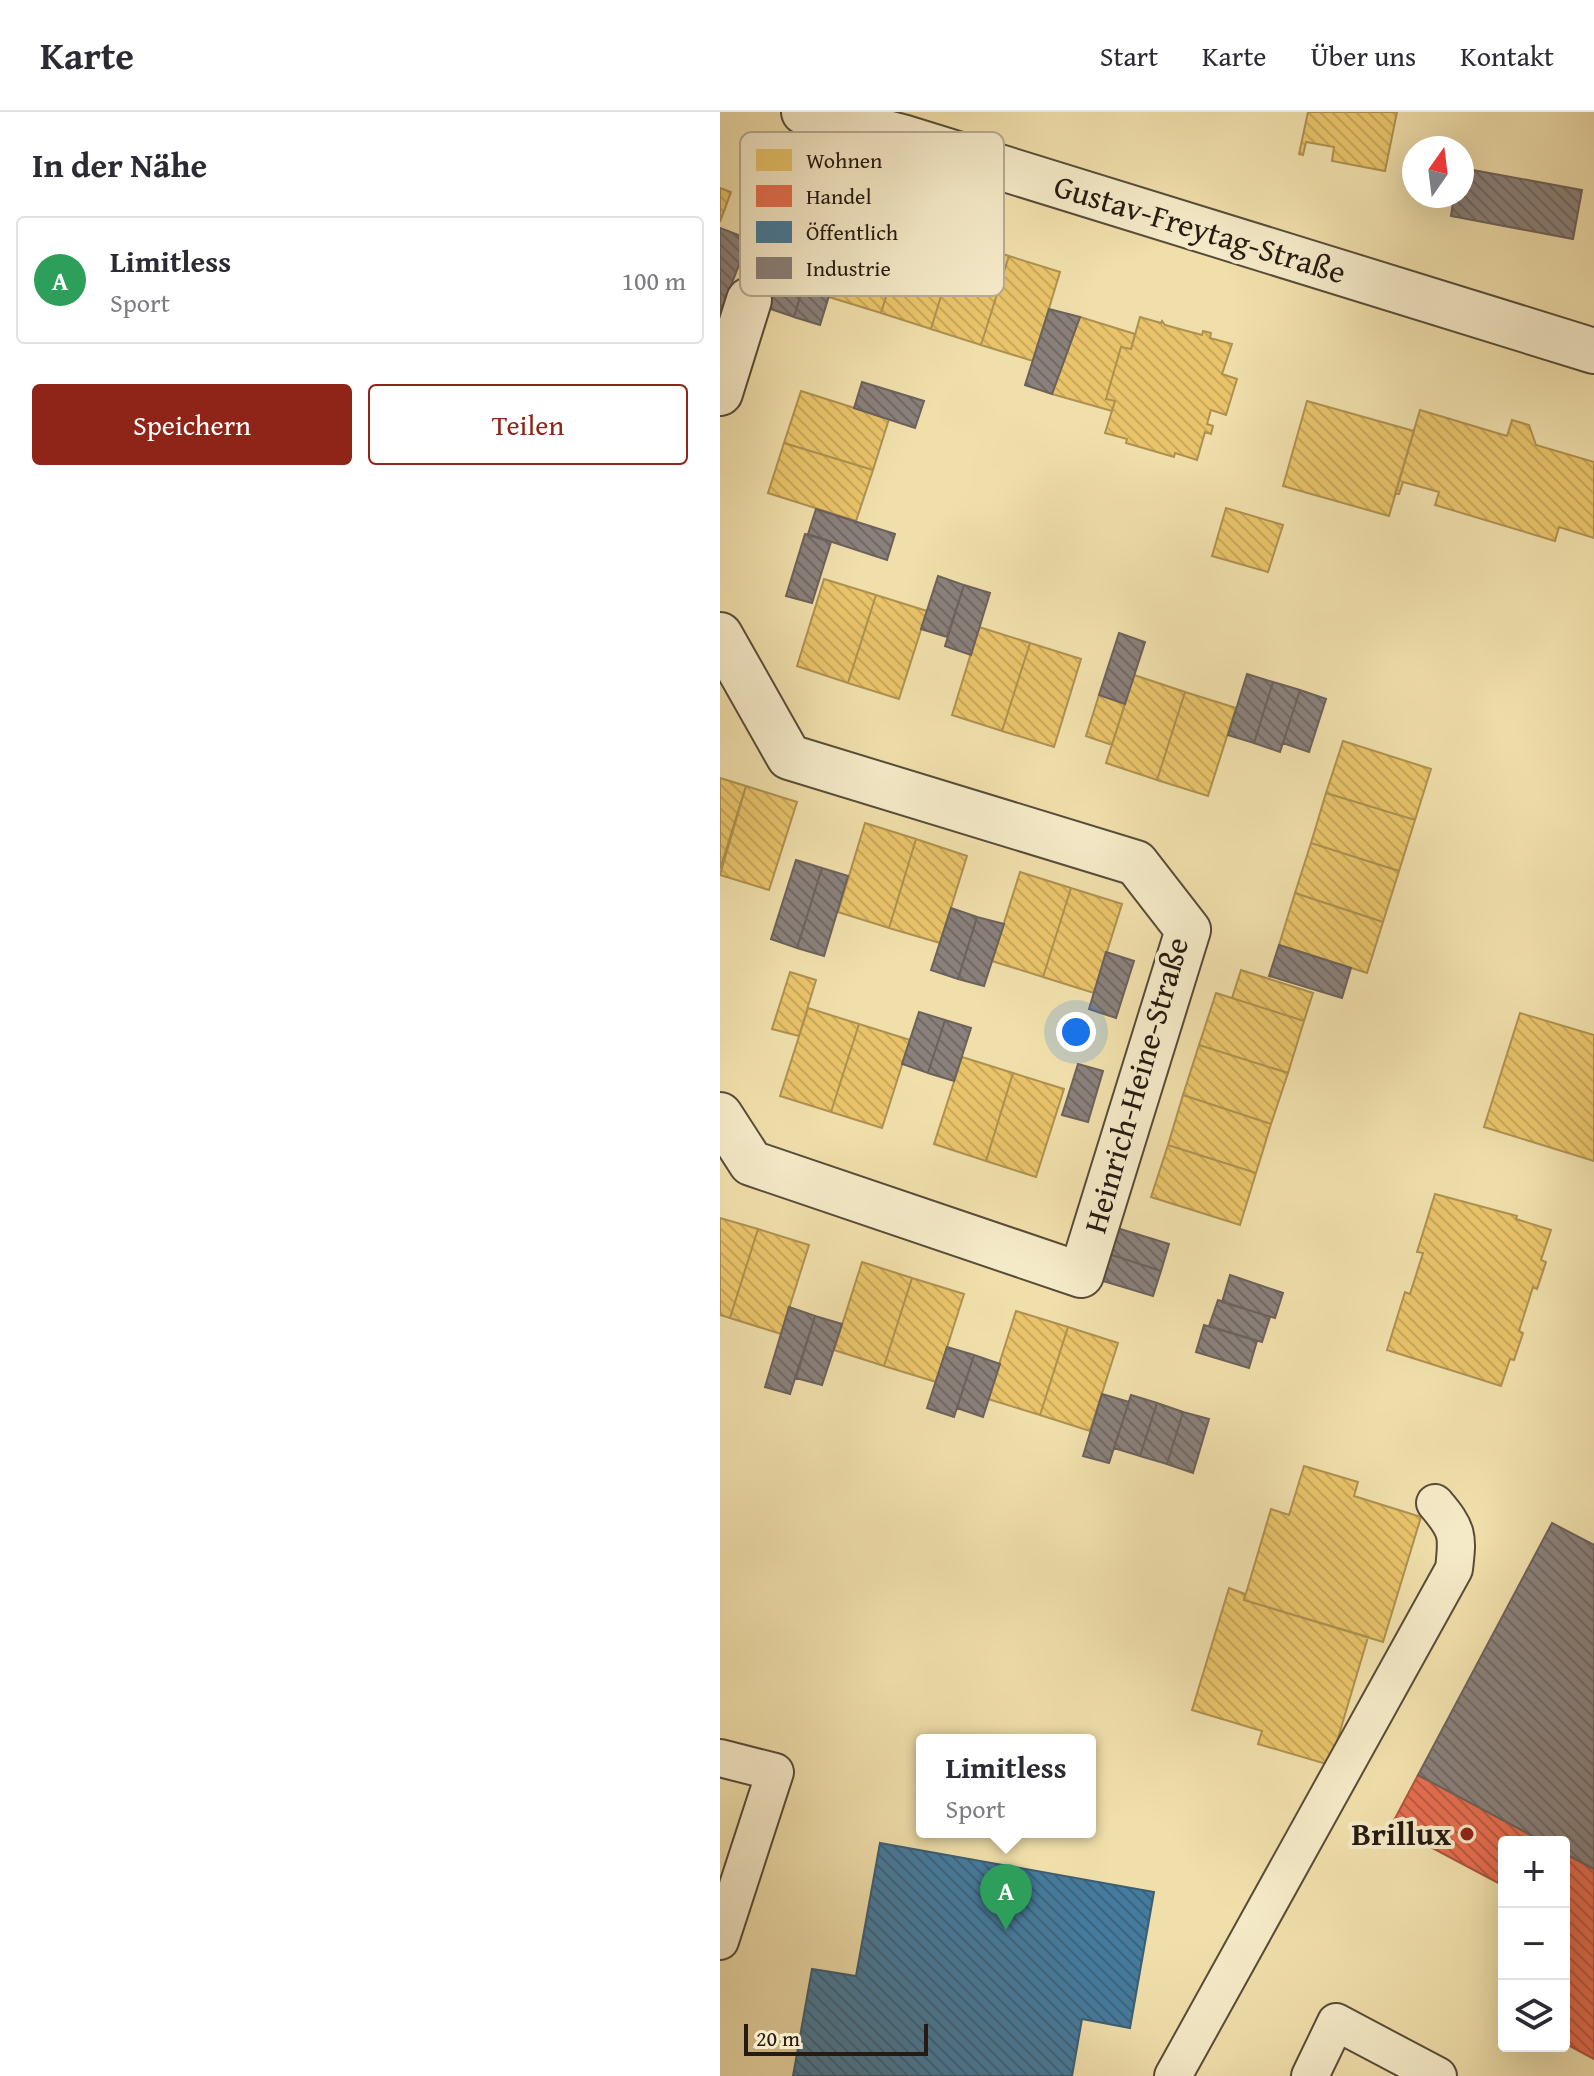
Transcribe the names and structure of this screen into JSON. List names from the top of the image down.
{
  "streets": {
    "street": ["Gustav-Freytag-Straße", "Heinrich-Heine-Straße"]
  },
  "places": ["Brillux"],
  "legend": [
    "Wohnen",
    "Handel",
    "Öffentlich",
    "Industrie"
  ],
  "scale_bar": "20 m",
  "north": "top",
  "page": {
    "header": "Karte",
    "nav": [
      "Start",
      "Karte",
      "Über uns",
      "Kontakt"
    ],
    "heading": "In der Nähe",
    "list": [
      {
        "mark": "A",
        "name": "Limitless",
        "note": "Sport",
        "value": "100 m"
      }
    ],
    "buttons": ["Speichern", "Teilen"],
    "popup": ["Limitless", "Sport"],
    "map_buttons": ["+", "−"],
    "pins": "A",
    "scale": "20 m"
  }
}
